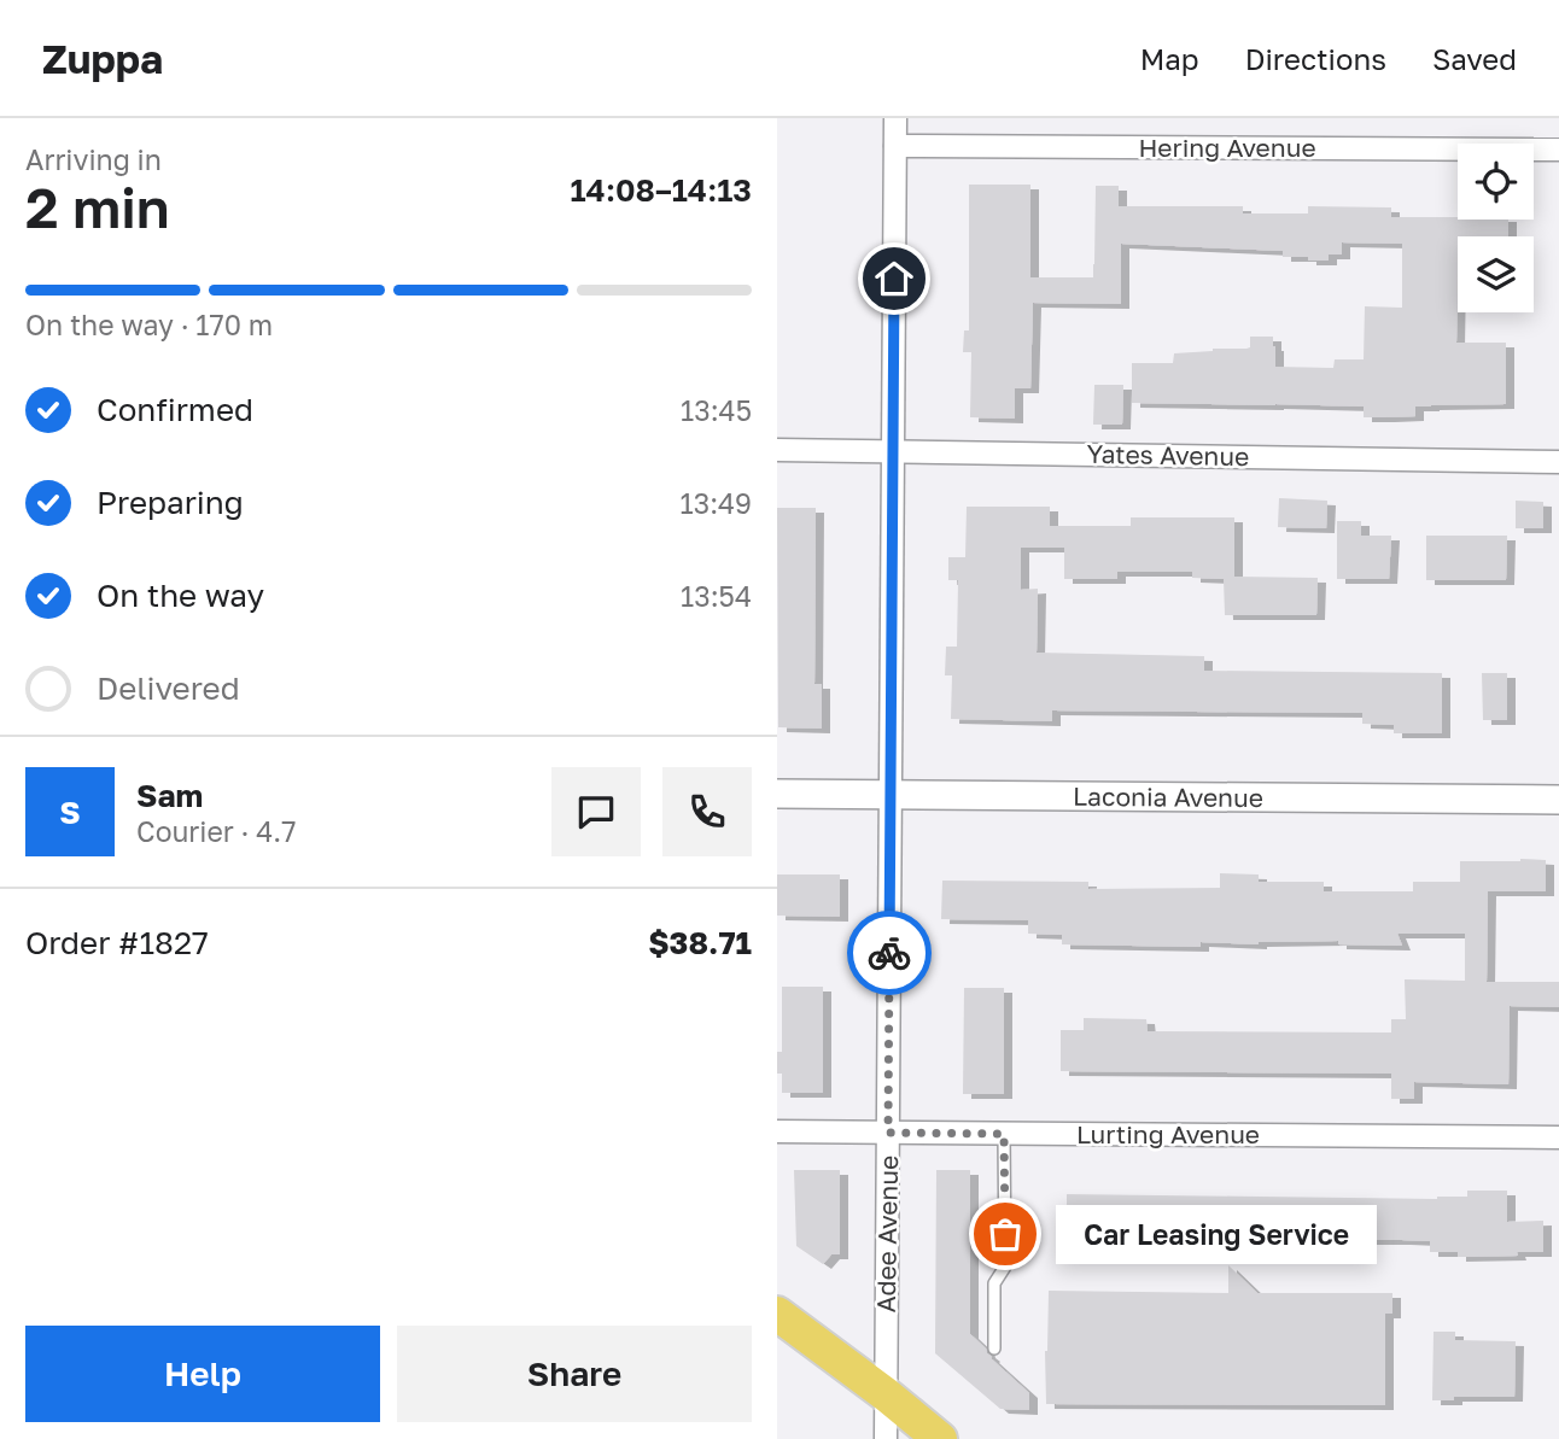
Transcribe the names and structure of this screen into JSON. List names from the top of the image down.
{
  "streets": {
    "street": [
      "Hering Avenue",
      "Yates Avenue",
      "Laconia Avenue",
      "Lurting Avenue",
      "Adee Avenue"
    ]
  },
  "crossings": [
    ["Hering Avenue", "Adee Avenue"],
    ["Yates Avenue", "Adee Avenue"],
    ["Laconia Avenue", "Adee Avenue"],
    ["Lurting Avenue", "Adee Avenue"]
  ],
  "places": ["Car Leasing Service"],
  "page": {
    "header": "Zuppa",
    "nav": ["Map", "Directions", "Saved"],
    "heading": ["2 min", "Arriving in", "14:08–14:13"],
    "panel": [
      "Sam",
      "Courier · 4.7",
      "Order #1827",
      "$38.71"
    ],
    "bar": "On the way · 170 m",
    "list": [
      ["Confirmed", "13:45"],
      ["Preparing", "13:49"],
      ["On the way", "13:54"],
      "Delivered"
    ],
    "round": "S",
    "bubble": "Car Leasing Service",
    "buttons": ["Help", "Share"]
  }
}
